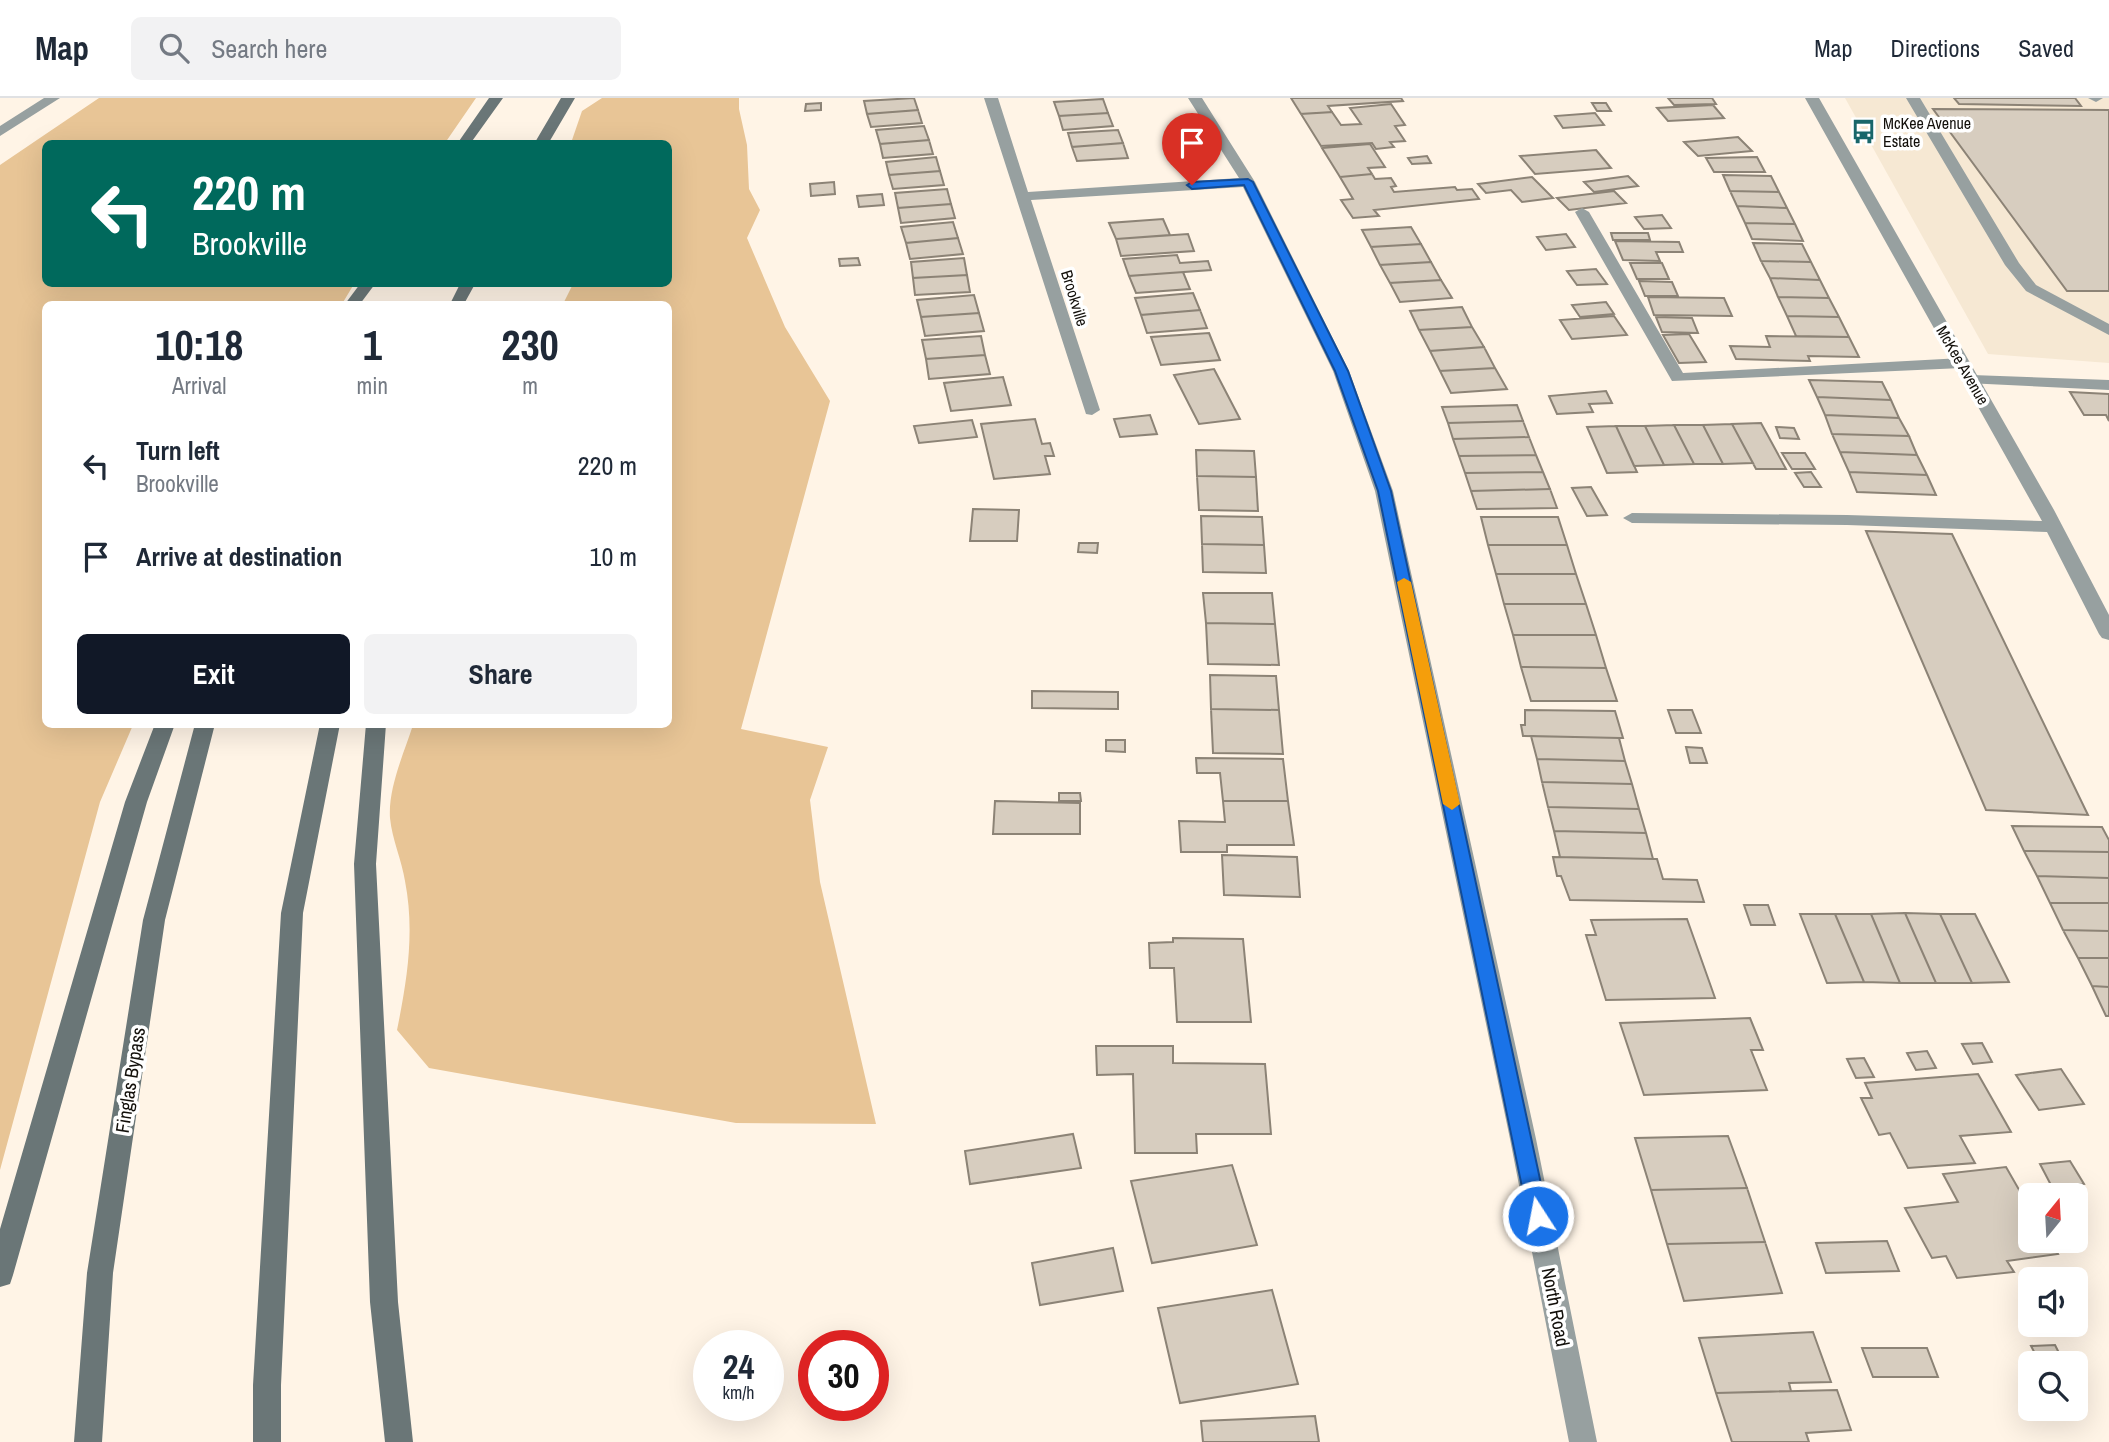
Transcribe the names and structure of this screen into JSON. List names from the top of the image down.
{
  "streets": {
    "main road": ["Finglas Bypass"],
    "street": ["Brookville", "McKee Avenue", "North Road"]
  },
  "places": {
    "bus stop": ["McKee Avenue Estate"]
  },
  "north": "top",
  "page": {
    "header": "Map",
    "search": "Search here",
    "nav": ["Map", "Directions", "Saved"],
    "turn": ["220 m", "Brookville"],
    "eta": [
      "10:18",
      "Arrival",
      "1",
      "min",
      "230",
      "m"
    ],
    "list": [
      {
        "name": "Turn left",
        "note": "Brookville",
        "value": "220 m"
      },
      {
        "name": "Arrive at destination",
        "value": "10 m"
      }
    ],
    "buttons": ["Exit", "Share"],
    "speed": "24 km/h",
    "limit": "30"
  }
}
